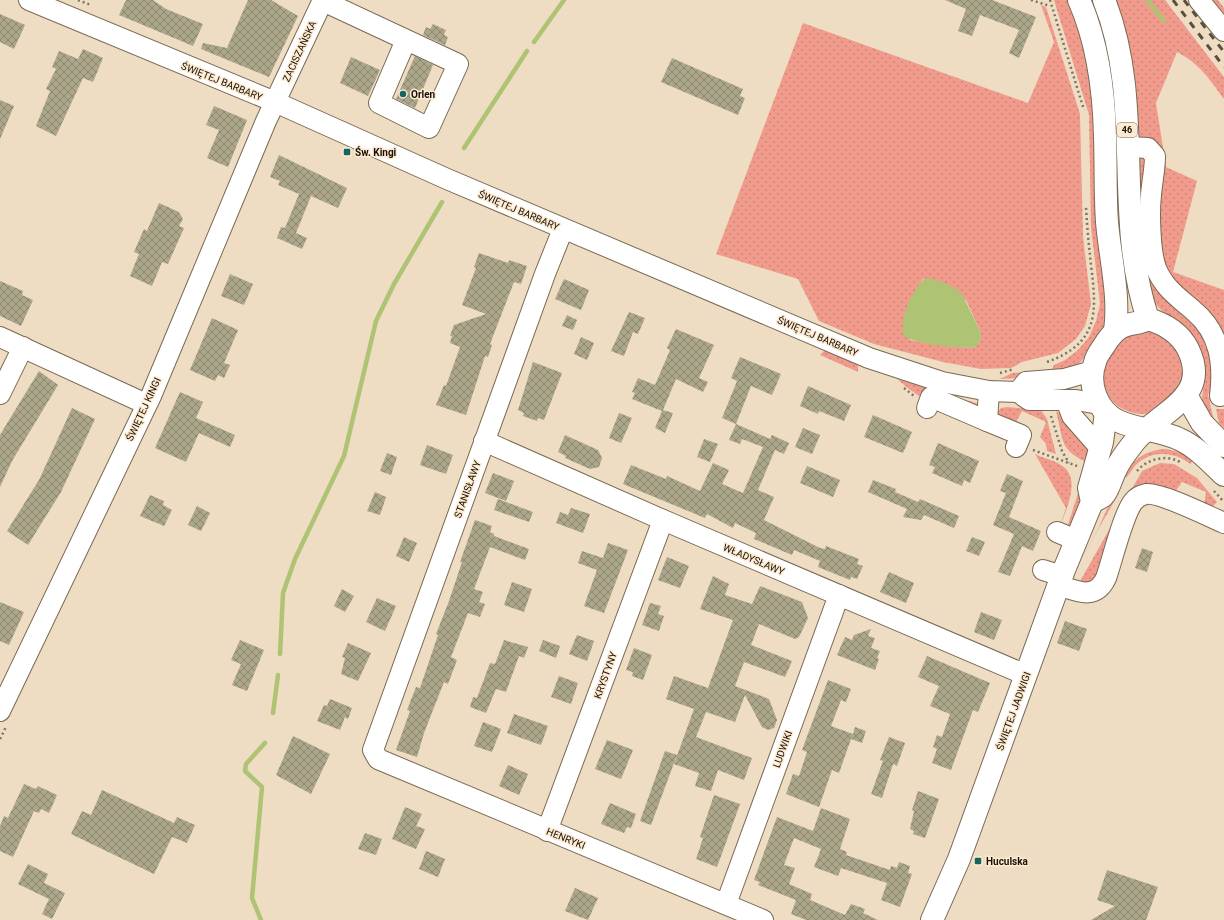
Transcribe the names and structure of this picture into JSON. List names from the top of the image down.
{
  "streets": {
    "main road": ["46", "ŚWIĘTEJ JADWIGI"],
    "street": [
      "ZACISZAŃSKA",
      "ŚWIĘTEJ BARBARY",
      "ŚWIĘTEJ KINGI",
      "STANISŁAWY",
      "WŁADYSŁAWY",
      "KRYSTYNY",
      "LUDWIKI",
      "HENRYKI"
    ]
  },
  "crossings": [
    ["ZACISZAŃSKA", "ŚWIĘTEJ BARBARY"],
    ["ZACISZAŃSKA", "ŚWIĘTEJ KINGI"],
    ["ŚWIĘTEJ BARBARY", "46"],
    ["ŚWIĘTEJ BARBARY", "ŚWIĘTEJ KINGI"],
    ["ŚWIĘTEJ BARBARY", "STANISŁAWY"],
    ["ŚWIĘTEJ BARBARY", "ŚWIĘTEJ JADWIGI"],
    ["46", "ŚWIĘTEJ JADWIGI"],
    ["STANISŁAWY", "WŁADYSŁAWY"],
    ["STANISŁAWY", "HENRYKI"],
    ["WŁADYSŁAWY", "KRYSTYNY"],
    ["WŁADYSŁAWY", "ŚWIĘTEJ JADWIGI"],
    ["WŁADYSŁAWY", "LUDWIKI"],
    ["KRYSTYNY", "HENRYKI"],
    ["LUDWIKI", "HENRYKI"]
  ],
  "places": {
    "other": ["Orlen"],
    "transit": ["Św. Kingi", "Huculska"]
  }
}
